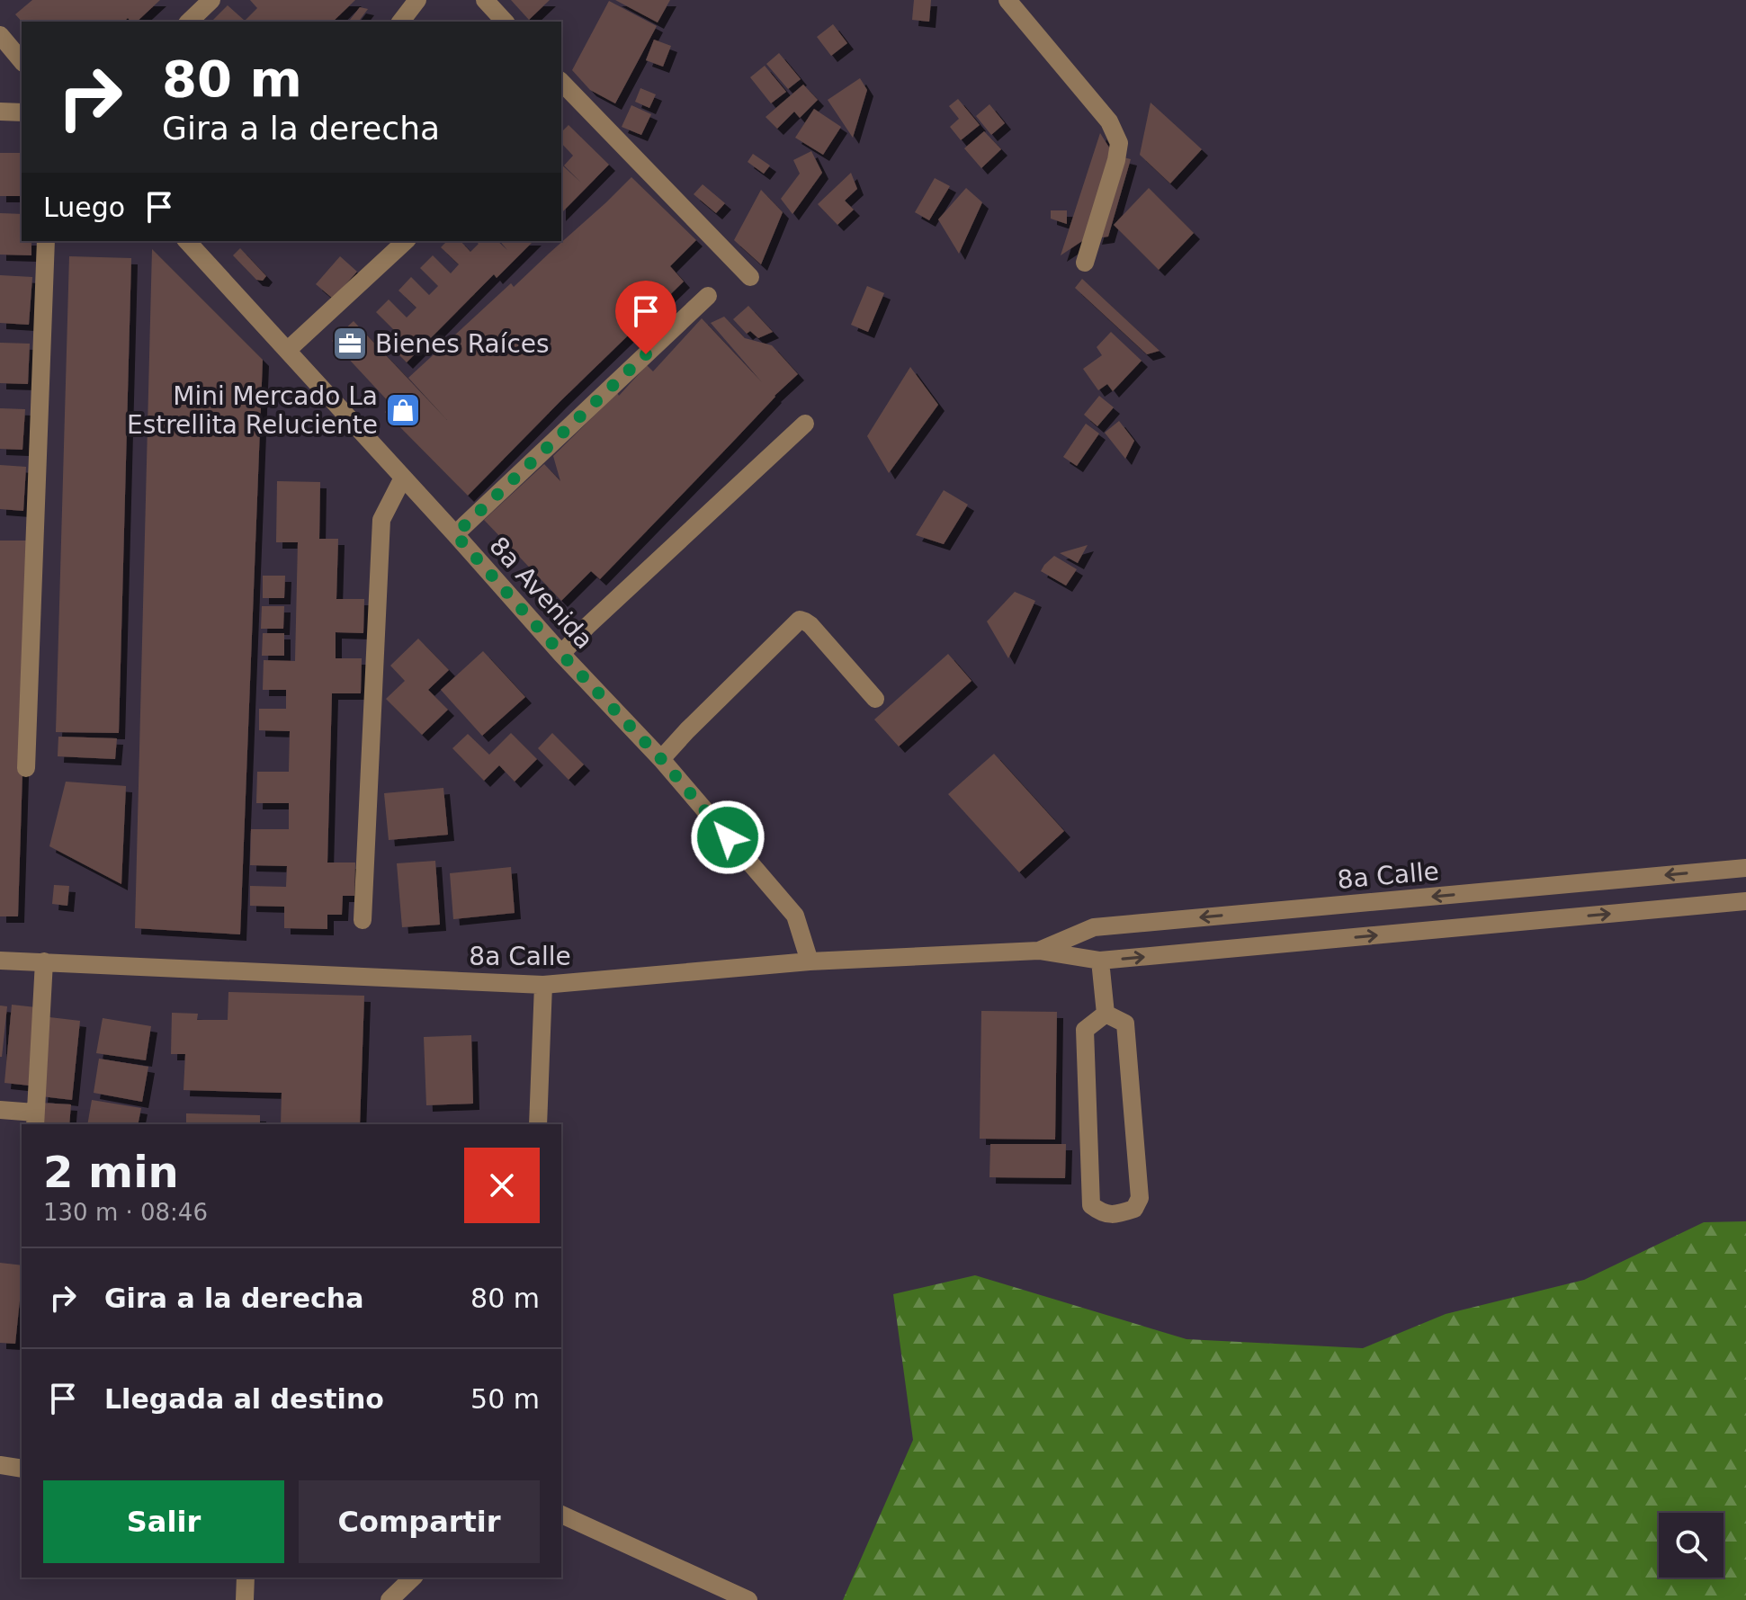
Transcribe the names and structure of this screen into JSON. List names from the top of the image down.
{
  "streets": {
    "street": ["8a Avenida", "8a Calle"]
  },
  "crossings": [
    ["8a Avenida", "8a Calle"]
  ],
  "places": {
    "office": ["Bienes Raíces"],
    "shop": ["Mini Mercado La Estrellita Reluciente"]
  },
  "page": {
    "turn": ["80 m", "Gira a la derecha"],
    "then": "Luego",
    "heading": ["2 min", "130 m · 08:46"],
    "list": [
      {
        "name": "Gira a la derecha",
        "value": "80 m"
      },
      {
        "name": "Llegada al destino",
        "value": "50 m"
      }
    ],
    "buttons": ["Salir", "Compartir"]
  }
}
